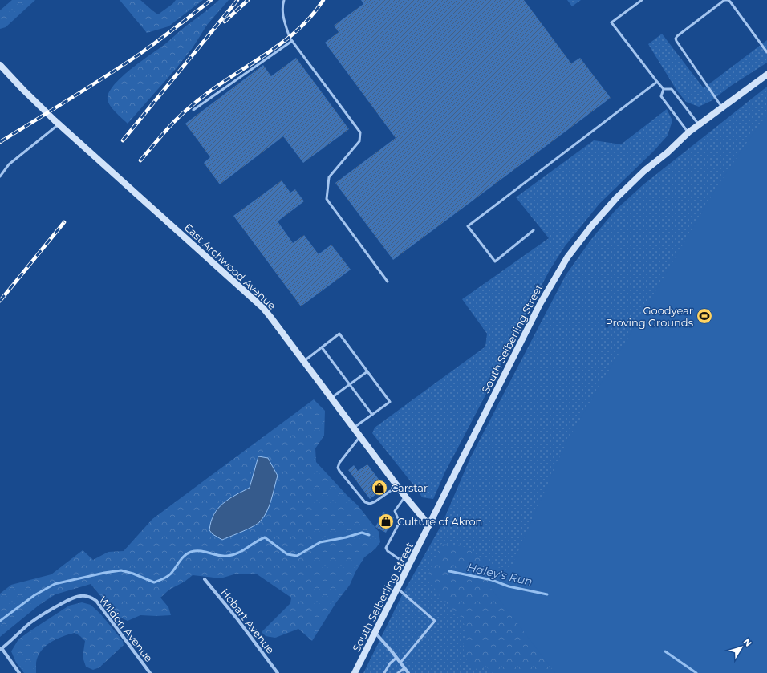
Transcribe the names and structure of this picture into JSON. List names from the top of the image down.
{
  "streets": {
    "main road": ["East Archwood Avenue", "South Seiberling Street"],
    "street": ["Hobart Avenue", "Wildon Avenue"]
  },
  "crossings": [
    ["East Archwood Avenue", "South Seiberling Street"]
  ],
  "water": ["Haley's Run"],
  "places": {
    "sports": ["Goodyear Proving Grounds"],
    "shop": ["Carstar", "Culture of Akron"]
  },
  "north": "top right"
}
